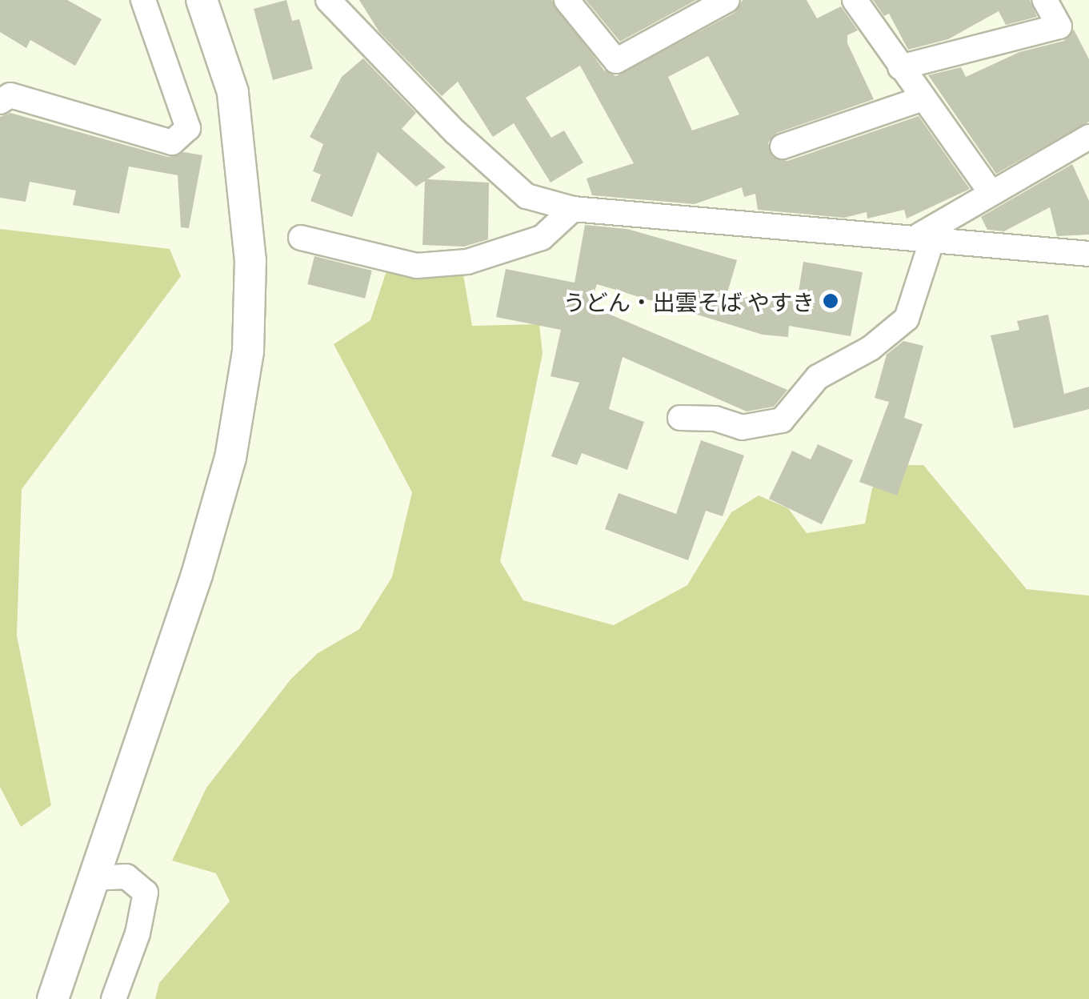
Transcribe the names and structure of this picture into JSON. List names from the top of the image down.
{
  "places": ["うどん・出雲そば やすき"]
}
